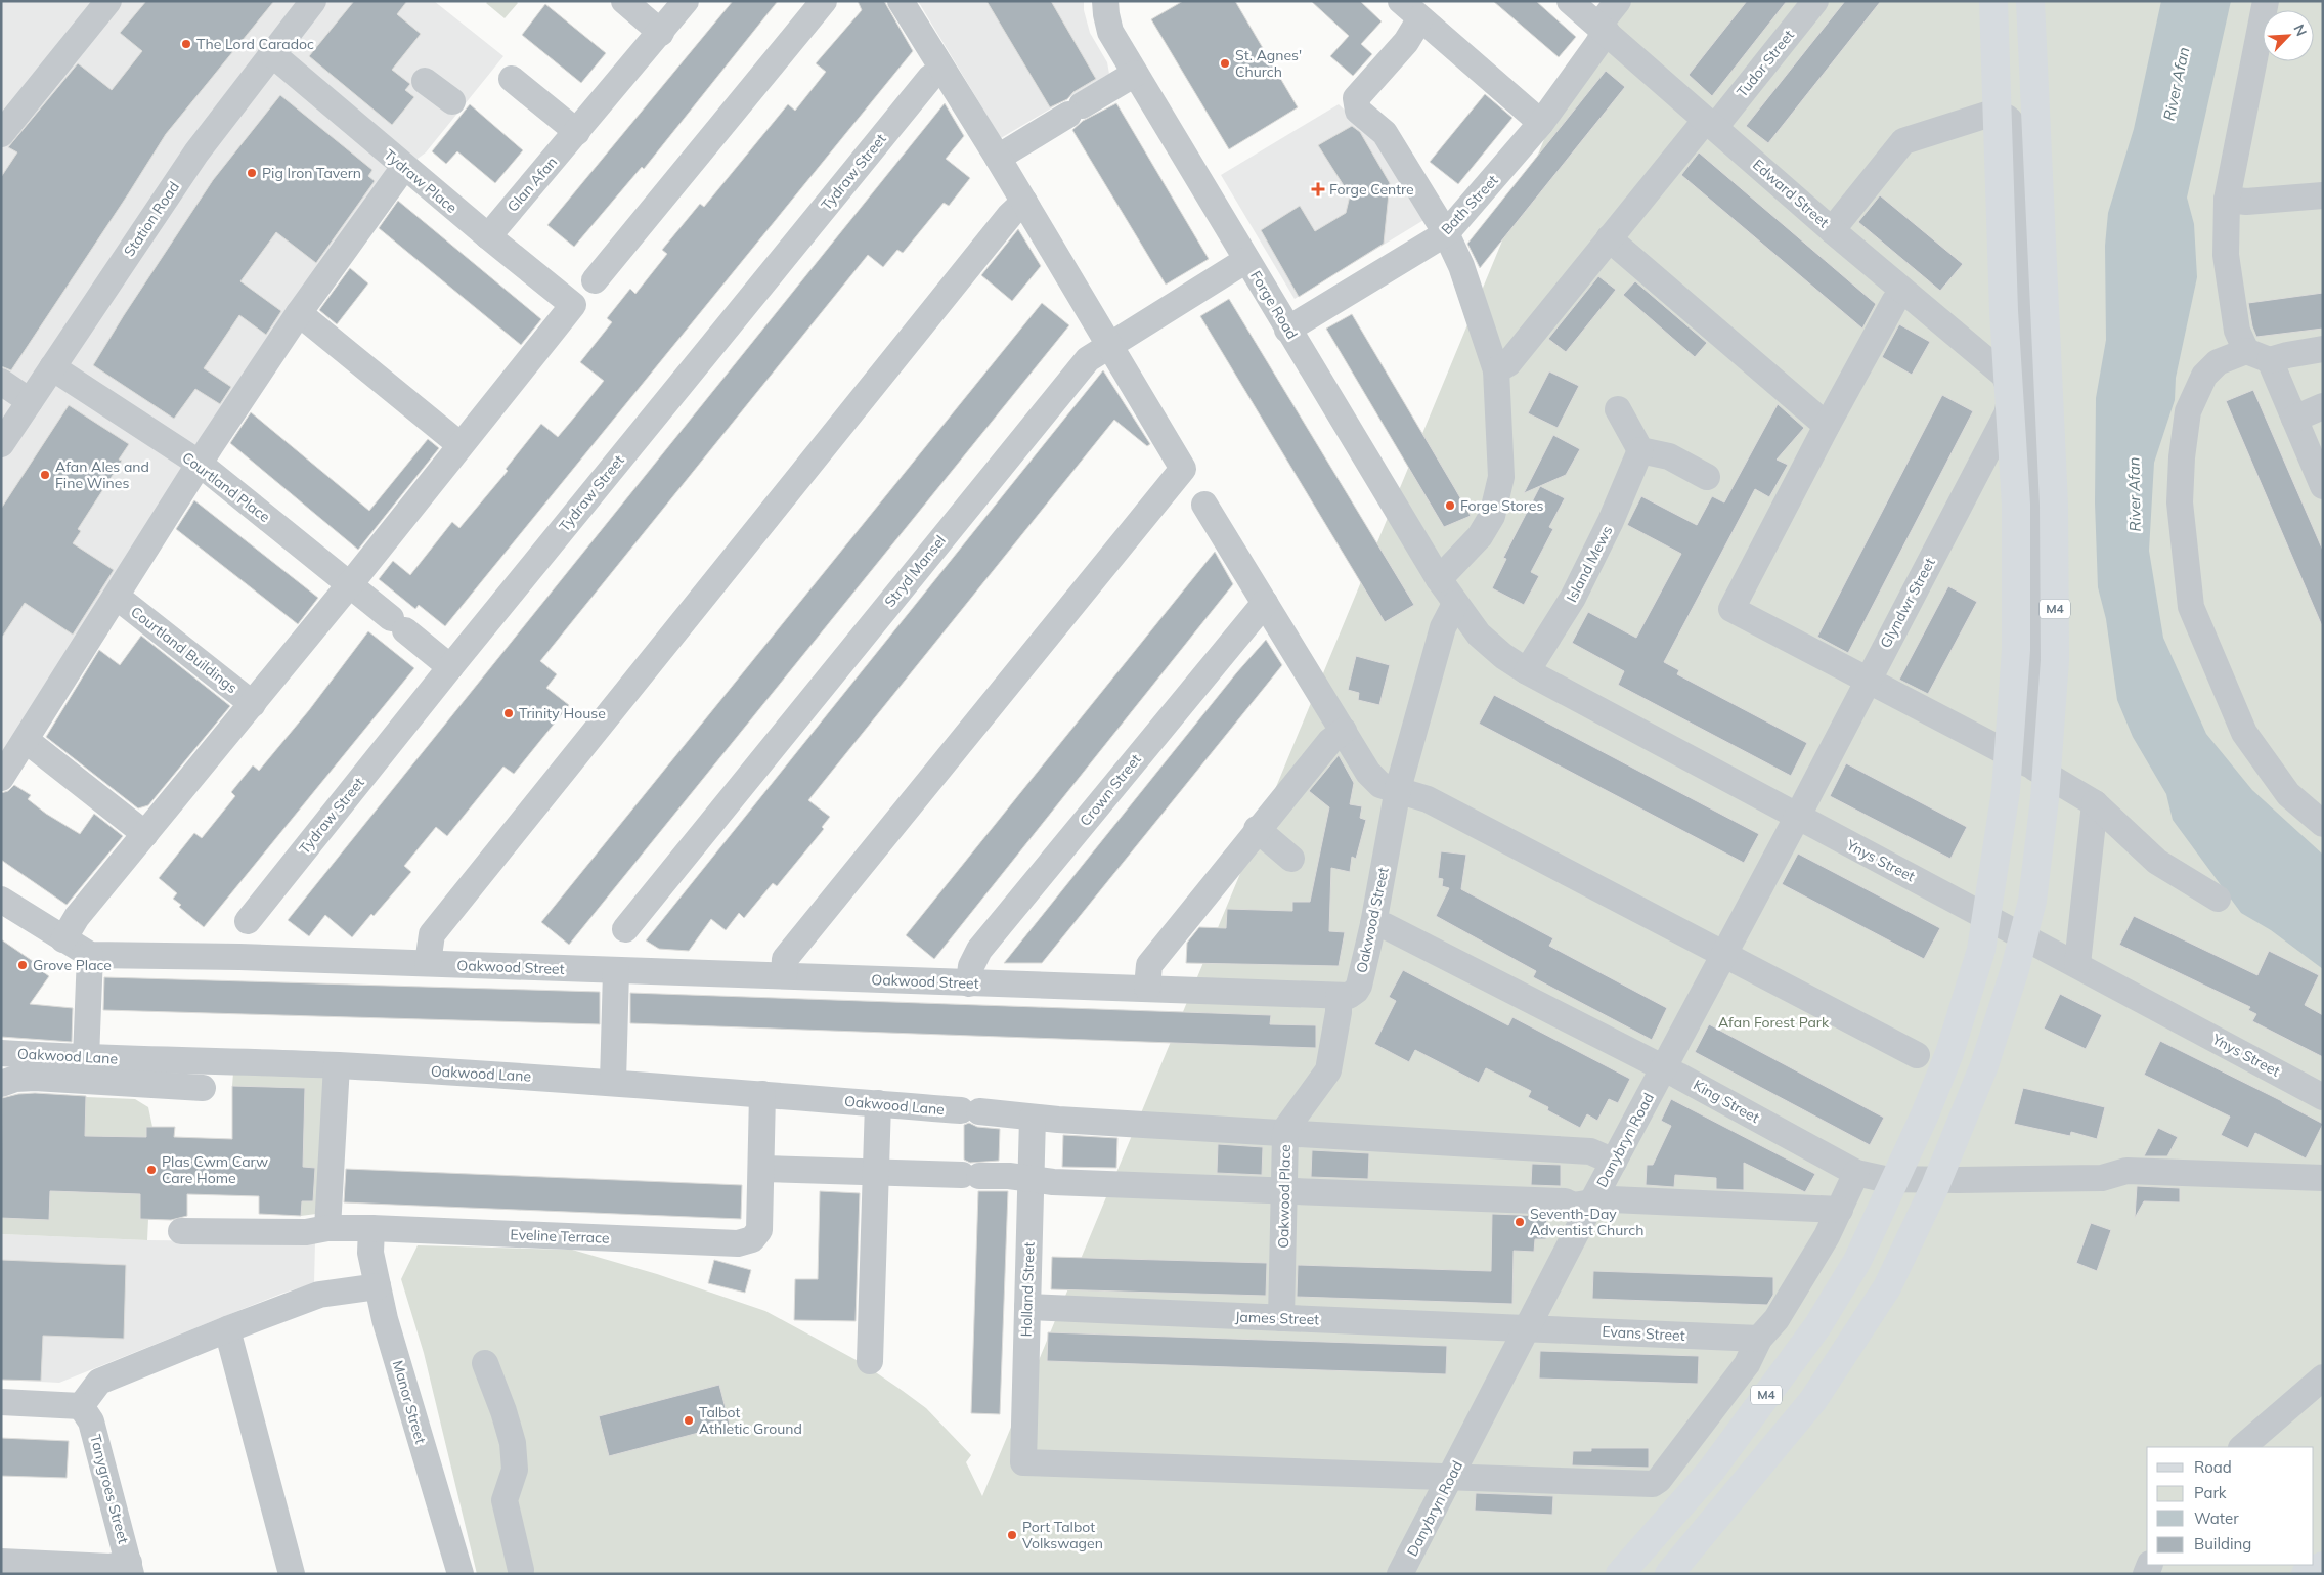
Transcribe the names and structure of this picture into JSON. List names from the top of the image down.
{
  "streets": {
    "main road": ["M4"],
    "street": [
      "Tudor Street",
      "Tydraw Street",
      "Tydraw Place",
      "Glan Afan",
      "Edward Street",
      "Bath Street",
      "Station Road",
      "Forge Road",
      "Courtland Place",
      "Island Mews",
      "Stryd Mansel",
      "Glyndwr Street",
      "Courtland Buildings",
      "Crown Street",
      "Ynys Street",
      "Oakwood Street",
      "Oakwood Lane",
      "King Street",
      "Danybryn Road",
      "Oakwood Place",
      "Eveline Terrace",
      "Holland Street",
      "James Street",
      "Evans Street",
      "Manor Street",
      "Tanygroes Street"
    ]
  },
  "crossings": [
    ["Tudor Street", "Edward Street"],
    ["Tydraw Street", "Courtland Place"],
    ["Tydraw Place", "Glan Afan"],
    ["Tydraw Place", "Station Road"],
    ["Edward Street", "Bath Street"],
    ["Edward Street", "Glyndwr Street"],
    ["Bath Street", "Forge Road"],
    ["Station Road", "Courtland Place"],
    ["Forge Road", "Stryd Mansel"],
    ["Forge Road", "Ynys Street"],
    ["Forge Road", "Oakwood Street"],
    ["Island Mews", "Ynys Street"],
    ["Glyndwr Street", "Ynys Street"],
    ["Glyndwr Street", "Danybryn Road"],
    ["Crown Street", "Oakwood Street"],
    ["Ynys Street", "Oakwood Street"],
    ["Ynys Street", "Danybryn Road"],
    ["Oakwood Street", "King Street"],
    ["Oakwood Street", "Oakwood Place"],
    ["Oakwood Lane", "Danybryn Road"],
    ["Oakwood Lane", "Oakwood Place"],
    ["Oakwood Lane", "Eveline Terrace"],
    ["Oakwood Lane", "Holland Street"],
    ["King Street", "Danybryn Road"],
    ["Danybryn Road", "Holland Street"],
    ["Danybryn Road", "James Street"],
    ["Danybryn Road", "Evans Street"],
    ["Oakwood Place", "James Street"],
    ["Eveline Terrace", "Manor Street"],
    ["Holland Street", "James Street"],
    ["James Street", "Evans Street"]
  ],
  "water": ["River Afan"],
  "parks": ["Afan Forest Park"],
  "places": {
    "other": [
      "The Lord Caradoc",
      "St. Agnes' Church",
      "Pig Iron Tavern",
      "Afan Ales and Fine Wines",
      "Forge Stores",
      "Trinity House",
      "Grove Place",
      "Plas Cwm Carw Care Home",
      "Seventh-Day Adventist Church",
      "Talbot Athletic Ground",
      "Port Talbot Volkswagen"
    ],
    "health": ["Forge Centre"]
  },
  "legend": [
    "Road",
    "Park",
    "Water",
    "Building"
  ],
  "north": "top right"
}
